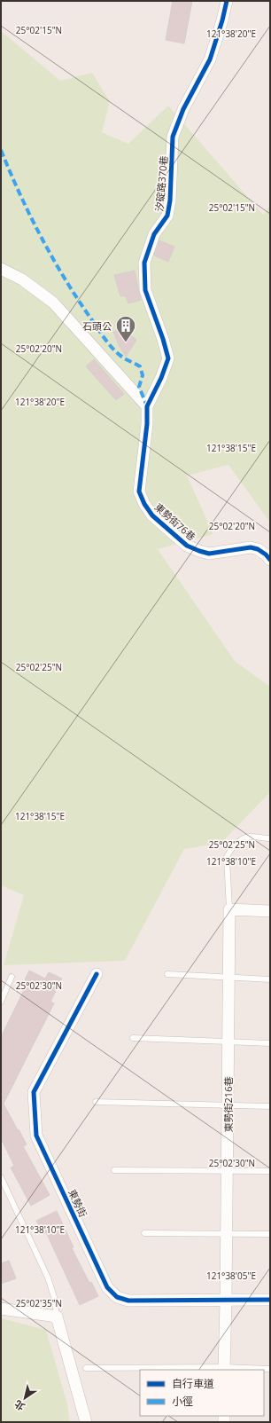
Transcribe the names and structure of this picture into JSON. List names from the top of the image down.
{
  "streets": {
    "street": [
      "汐碇路370巷",
      "東勢街76巷",
      "東勢街216巷",
      "東勢街"
    ]
  },
  "crossings": [
    ["汐碇路370巷", "東勢街76巷"],
    ["東勢街216巷", "東勢街"]
  ],
  "places": {
    "building": ["石頭公"]
  },
  "legend": ["自行車道", "小徑"],
  "north": "bottom left",
  "coordinates": [
    "25°02'15\"N",
    "121°38'20\"E",
    "25°02'20\"N",
    "121°38'15\"E",
    "25°02'25\"N",
    "121°38'10\"E",
    "25°02'30\"N",
    "121°38'05\"E",
    "25°02'35\"N"
  ]
}
